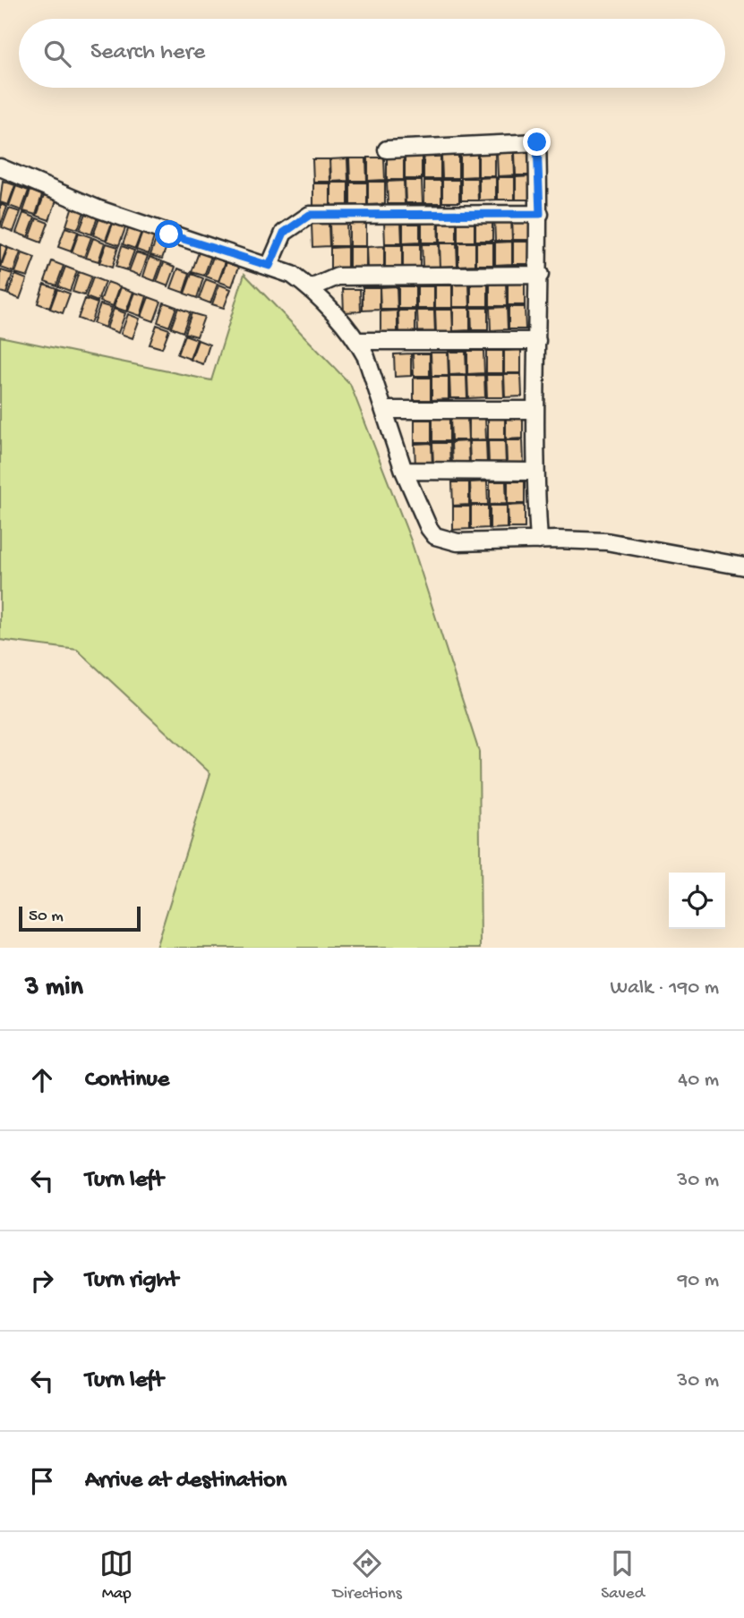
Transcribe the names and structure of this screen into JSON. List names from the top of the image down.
{
  "scale_bar": "50 m",
  "page": {
    "search": "Search here",
    "scale": "50 m",
    "heading": ["3 min", "Walk · 190 m"],
    "list": [
      ["Continue", "40 m"],
      ["Turn left", "30 m"],
      ["Turn right", "90 m"],
      ["Turn left", "30 m"],
      "Arrive at destination"
    ],
    "nav": ["Map", "Directions", "Saved"]
  }
}
